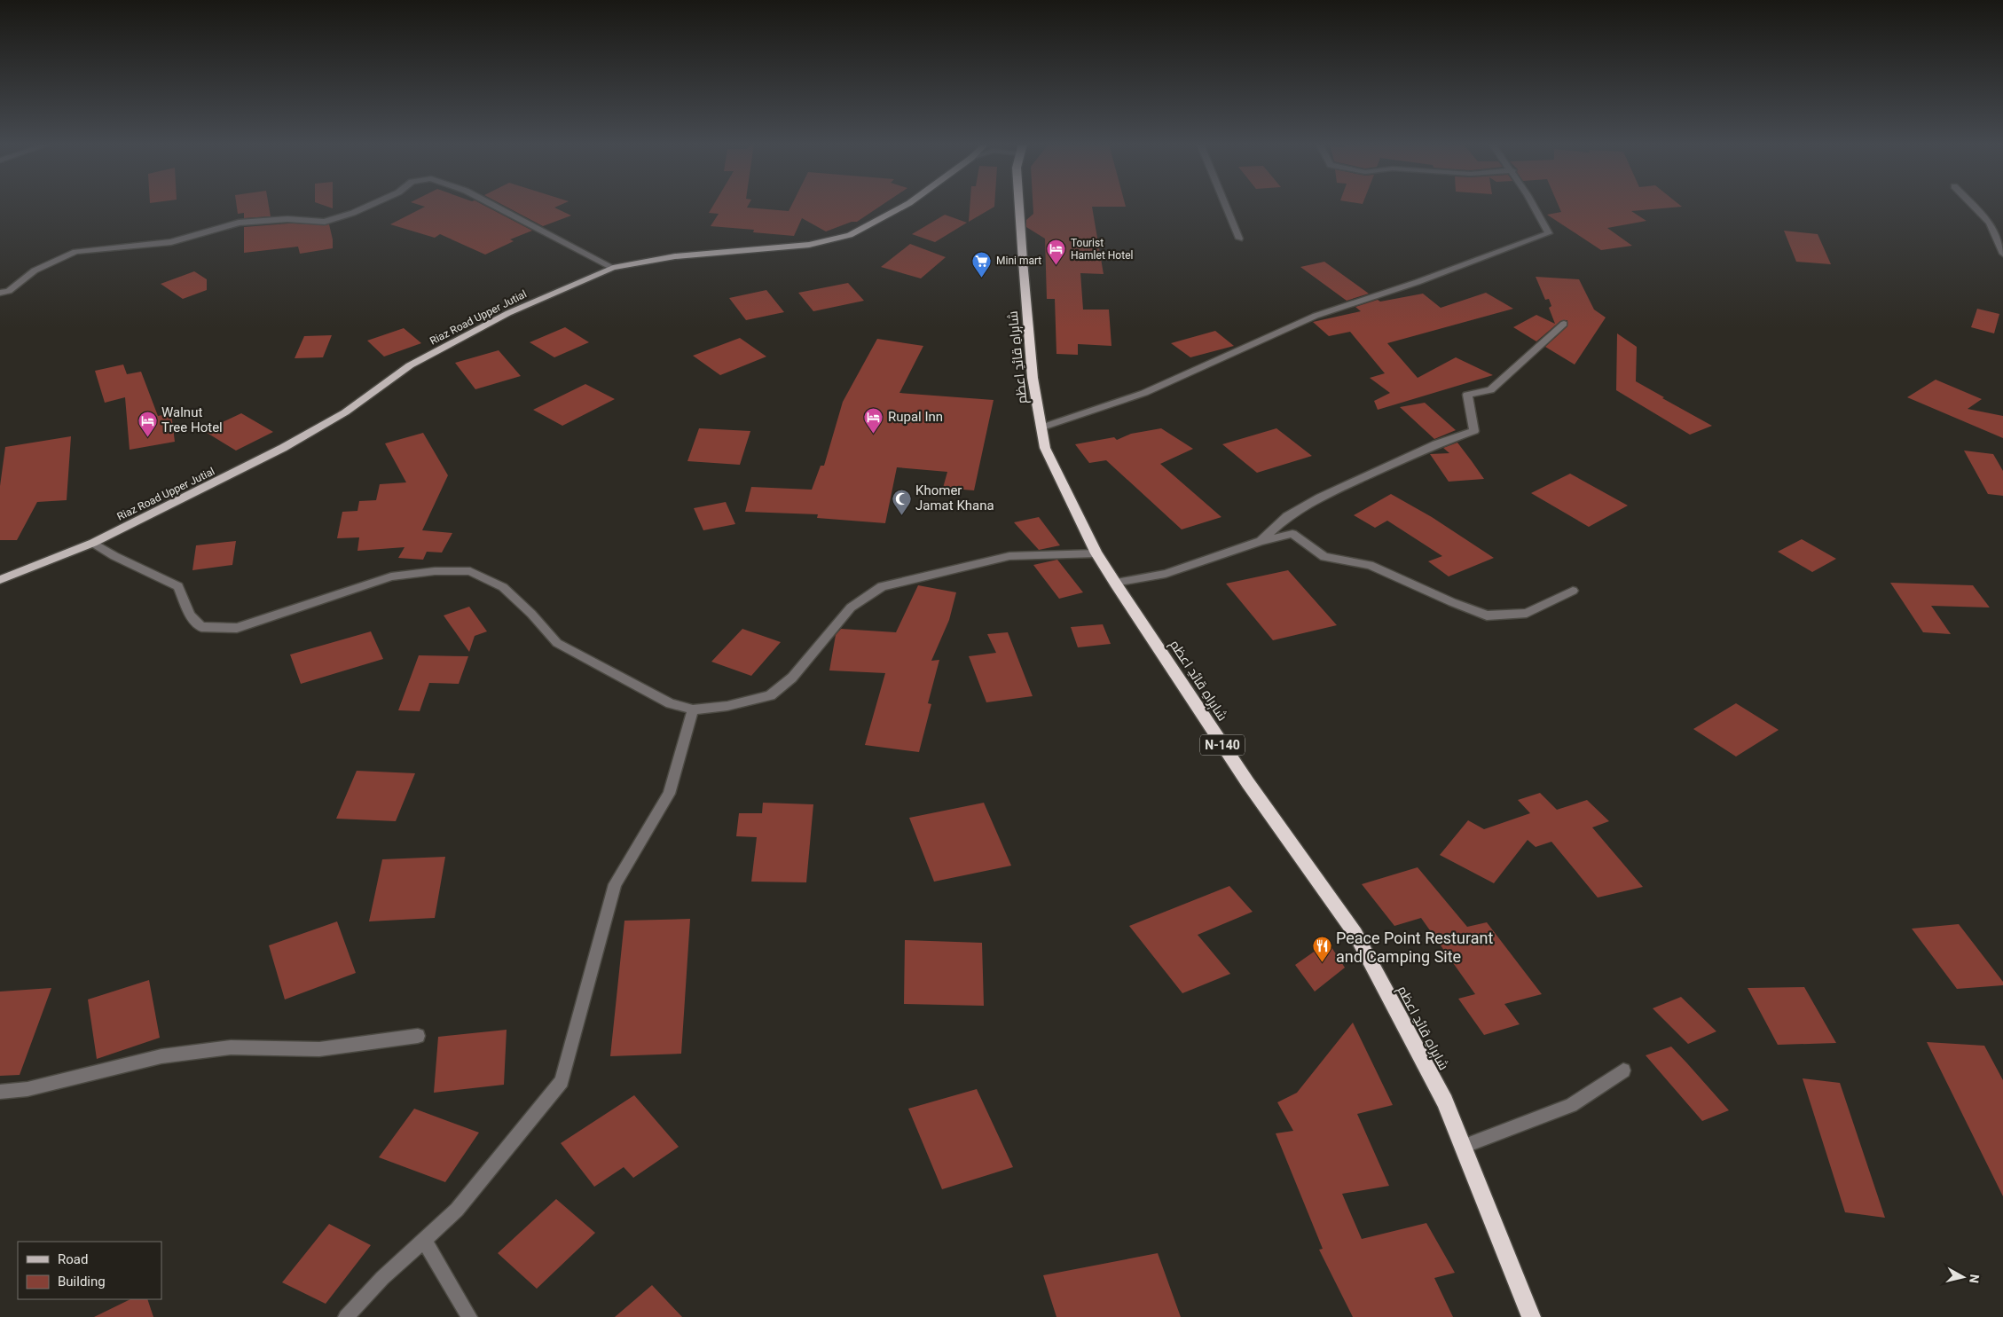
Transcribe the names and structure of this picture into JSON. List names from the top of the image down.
{
  "streets": {
    "highway": ["شاہراہِ قائدِ اعظم", "N-140"],
    "main road": ["Riaz Road Upper Jutial"]
  },
  "places": {
    "hotel": ["Tourist Hamlet Hotel", "Rupal Inn", "Walnut Tree Hotel"],
    "supermarket": ["Mini mart"],
    "mosque": ["Khomer Jamat Khana"],
    "restaurant": ["Peace Point Resturant and Camping Site"]
  },
  "legend": ["Road", "Building"],
  "north": "right"
}
